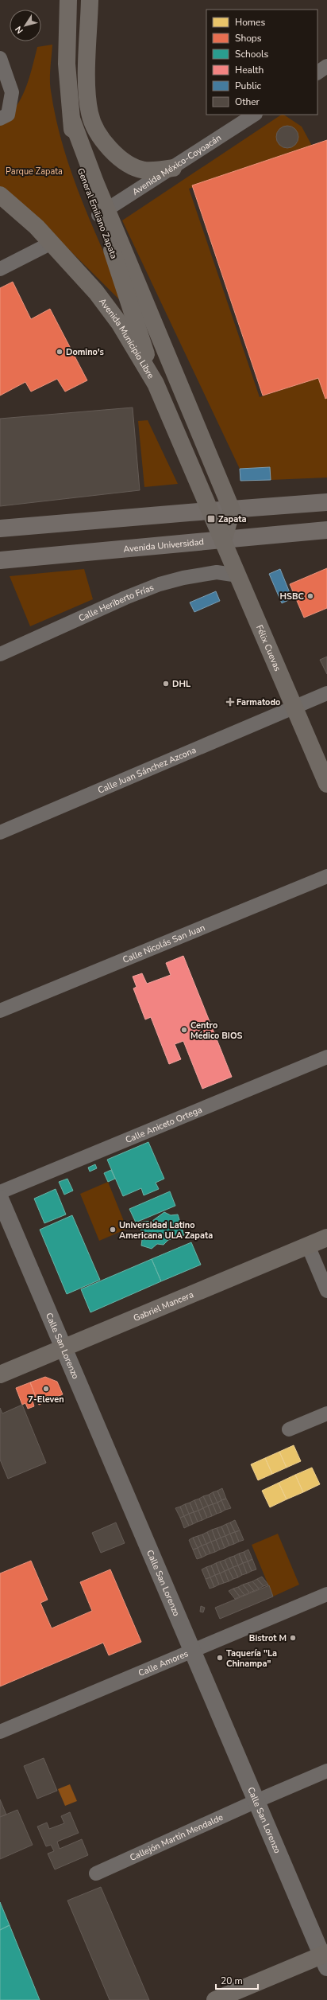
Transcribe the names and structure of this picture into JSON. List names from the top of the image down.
{
  "streets": {
    "main road": [
      "General Emiliano Zapata",
      "Avenida Municipio Libre",
      "Avenida Universidad",
      "Félix Cuevas",
      "Gabriel Mancera"
    ],
    "street": [
      "Avenida México-Coyoacán",
      "Calle Heriberto Frías",
      "Calle Juan Sánchez Azcona",
      "Calle Nicolás San Juan",
      "Calle Aniceto Ortega",
      "Calle San Lorenzo",
      "Calle Amores",
      "Callejón Martín Mendalde"
    ]
  },
  "crossings": [
    ["Avenida México-Coyoacán", "General Emiliano Zapata"],
    ["General Emiliano Zapata", "Avenida Municipio Libre"],
    ["Avenida Municipio Libre", "Félix Cuevas"],
    ["Avenida Universidad", "Félix Cuevas"],
    ["Calle Heriberto Frías", "Félix Cuevas"],
    ["Félix Cuevas", "Calle Juan Sánchez Azcona"],
    ["Gabriel Mancera", "Calle San Lorenzo"],
    ["Calle San Lorenzo", "Calle Amores"],
    ["Calle San Lorenzo", "Callejón Martín Mendalde"]
  ],
  "parks": ["Parque Zapata"],
  "places": {
    "other": [
      "Domino's",
      "HSBC",
      "DHL",
      "Centro Médico BIOS",
      "Universidad Latino Americana ULA Zapata",
      "7-Eleven",
      "Bistrot M",
      "Taquería \"La Chinampa\""
    ],
    "transit": ["Zapata"],
    "health": ["Farmatodo"]
  },
  "legend": [
    "Homes",
    "Shops",
    "Schools",
    "Health",
    "Public",
    "Other"
  ],
  "scale_bar": "20 m",
  "north": "bottom left"
}
